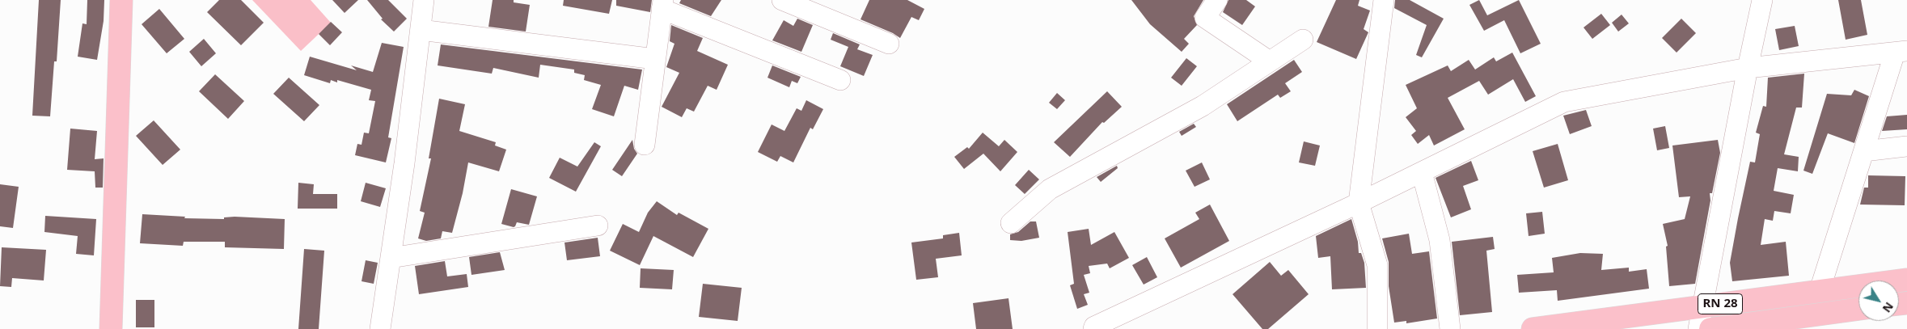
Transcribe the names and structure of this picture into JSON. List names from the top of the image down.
{
  "streets": {
    "main road": ["RN 28"]
  },
  "north": "bottom right"
}
